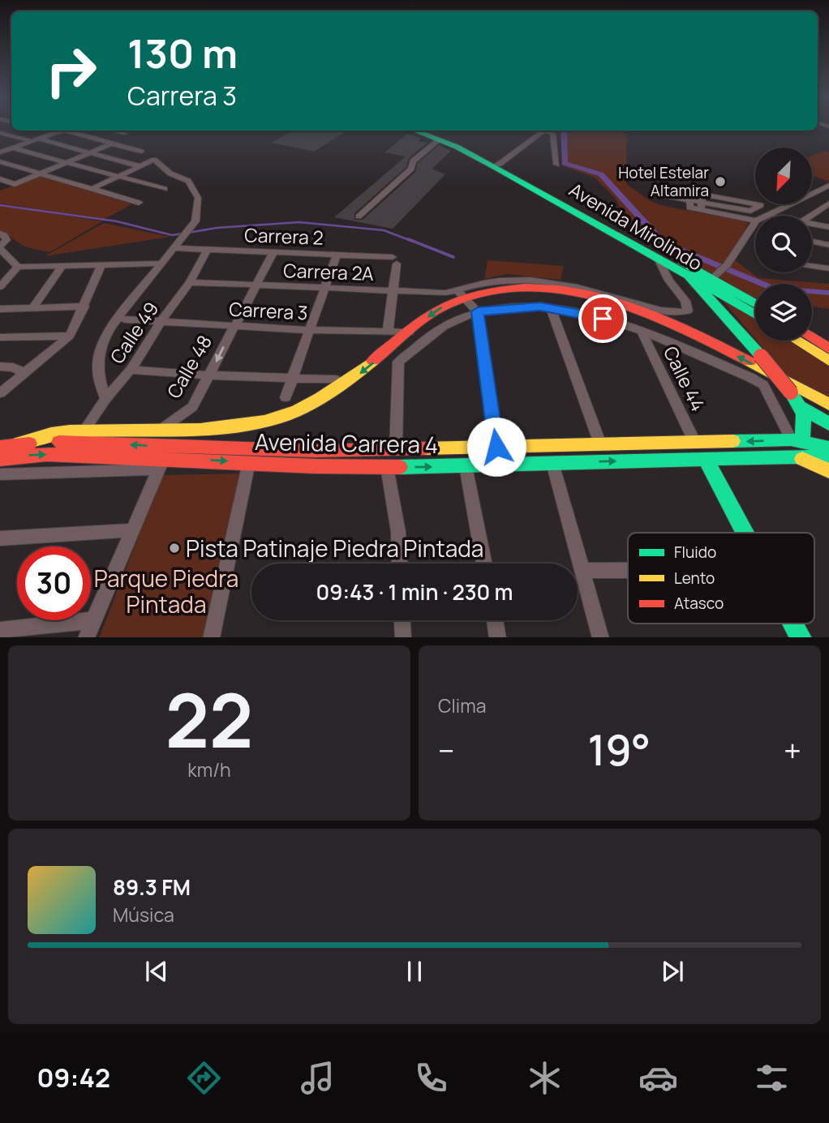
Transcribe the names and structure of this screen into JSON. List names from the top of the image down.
{
  "streets": {
    "main road": ["Avenida Mirolindo", "Avenida Carrera 4"],
    "street": [
      "Carrera 2",
      "Carrera 2A",
      "Carrera 3",
      "Calle 49",
      "Calle 48",
      "Calle 44"
    ]
  },
  "crossings": [
    ["Avenida Mirolindo", "Carrera 2A"],
    ["Carrera 2", "Carrera 2A"],
    ["Carrera 2", "Calle 49"],
    ["Carrera 2", "Calle 48"],
    ["Carrera 2A", "Calle 49"],
    ["Carrera 2A", "Calle 48"],
    ["Carrera 3", "Calle 49"],
    ["Carrera 3", "Calle 48"],
    ["Calle 44", "Avenida Carrera 4"]
  ],
  "parks": ["Parque Piedra Pintada"],
  "places": ["Hotel Estelar Altamira", "Pista Patinaje Piedra Pintada"],
  "legend": ["Fluido", "Lento", "Atasco"],
  "north": "bottom left",
  "page": {
    "turn": ["130 m", "Carrera 3"],
    "limit": "30",
    "trip": "09:43 · 1 min · 230 m",
    "tile": [
      ["22", "km/h"],
      "Clima"
    ],
    "heat": ["−", "19°", "+"],
    "song": ["89.3 FM", "Música"],
    "tabs": "09:42"
  }
}
